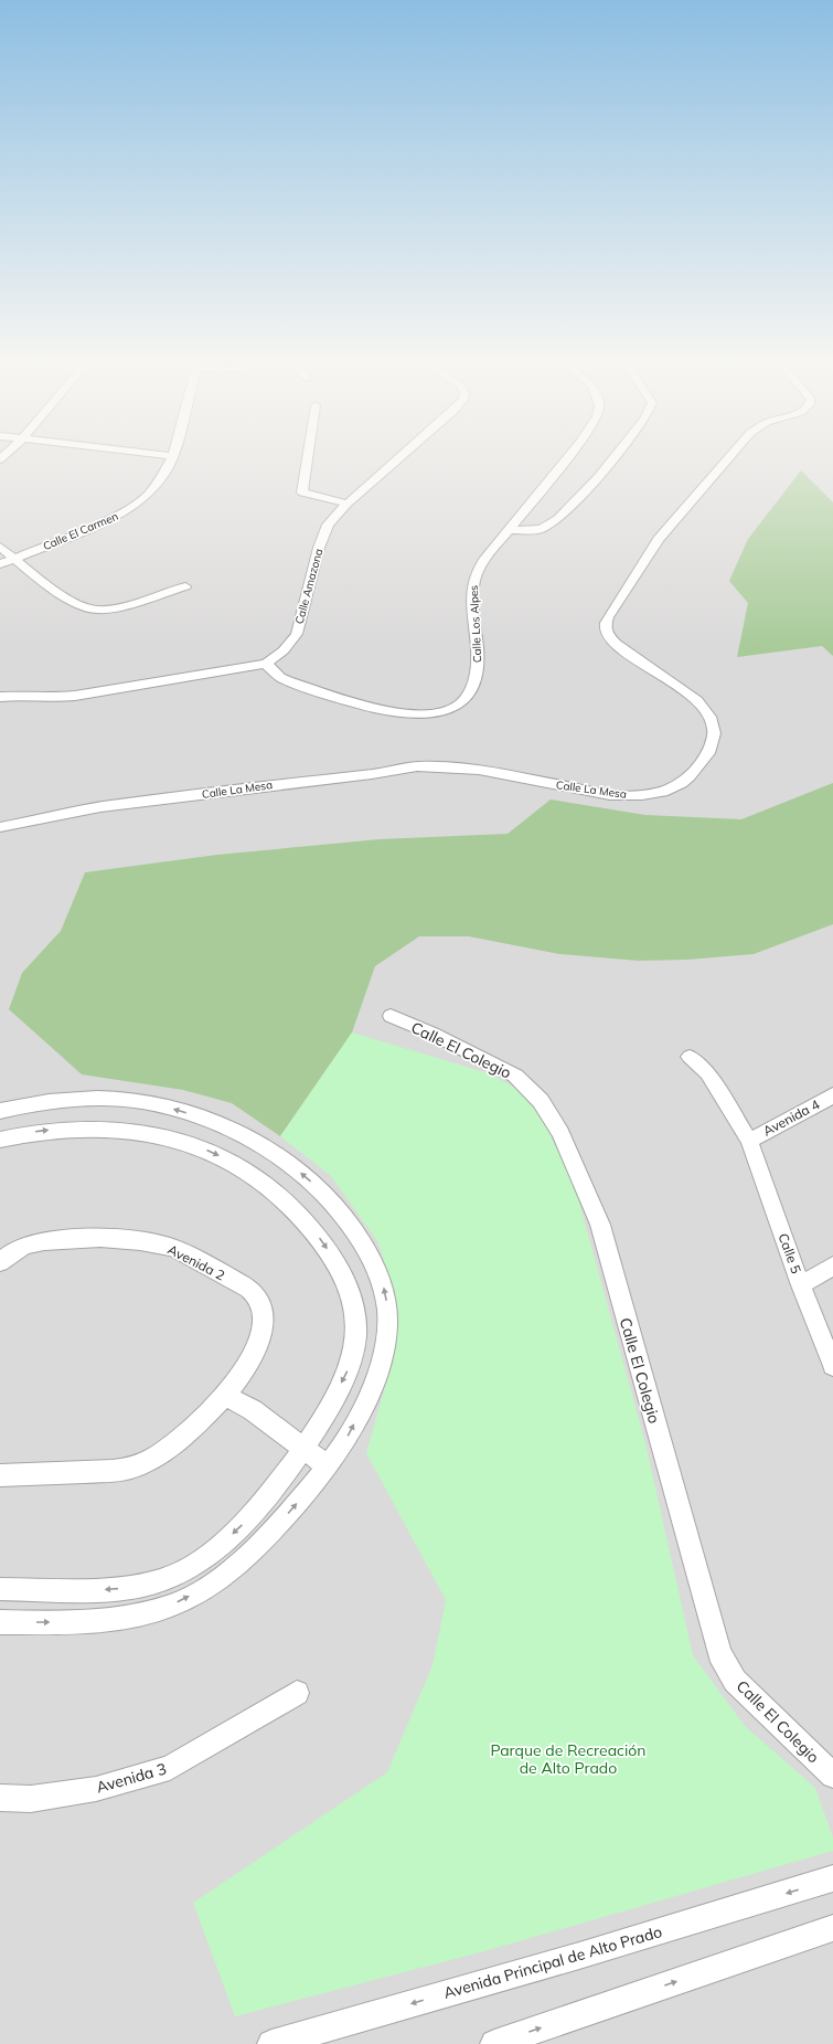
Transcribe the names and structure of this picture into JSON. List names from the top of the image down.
{
  "streets": {
    "street": [
      "Calle El Carmen",
      "Calle Amazona",
      "Calle Los Alpes",
      "Calle La Mesa",
      "Calle El Colegio",
      "Avenida 4",
      "Calle 5",
      "Avenida 2",
      "Avenida 3",
      "Avenida Principal de Alto Prado"
    ]
  },
  "crossings": [
    ["Calle Amazona", "Calle Los Alpes"],
    ["Avenida 4", "Calle 5"]
  ],
  "parks": ["Parque de Recreación de Alto Prado"]
}
